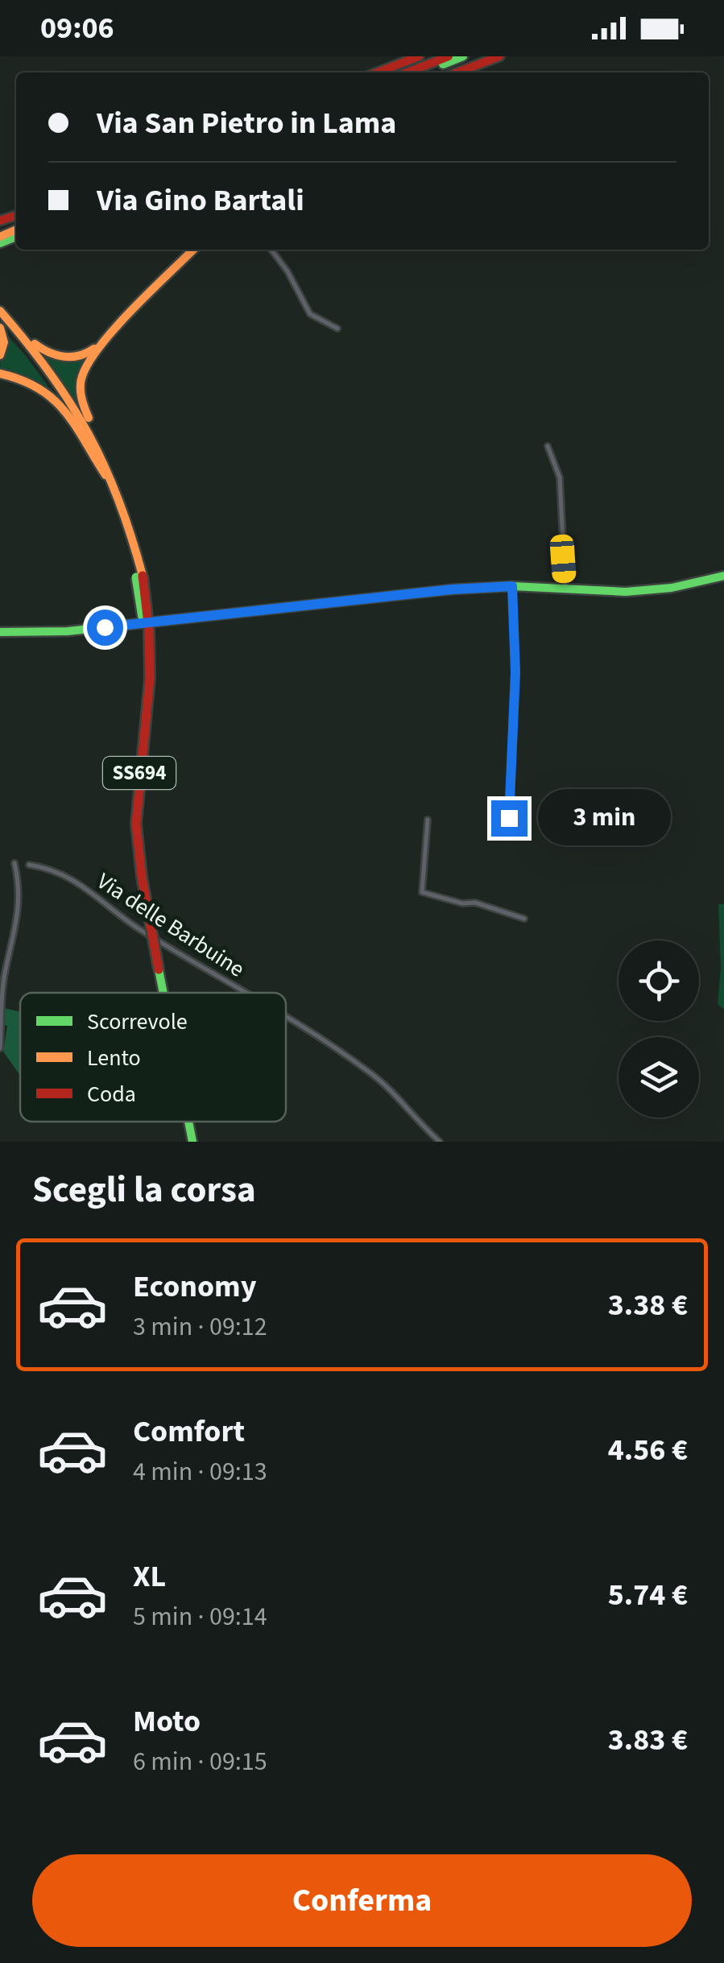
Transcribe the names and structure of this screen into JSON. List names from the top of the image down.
{
  "streets": {
    "main road": ["SS694"],
    "street": ["Via delle Barbuine"]
  },
  "legend": ["Scorrevole", "Lento", "Coda"],
  "page": {
    "status": "09:06",
    "banner": ["Via San Pietro in Lama", "Via Gino Bartali"],
    "bubble": "3 min",
    "heading": "Scegli la corsa",
    "list": [
      {
        "name": "Economy",
        "note": "3 min · 09:12",
        "value": "3.38 €"
      },
      {
        "name": "Comfort",
        "note": "4 min · 09:13",
        "value": "4.56 €"
      },
      {
        "name": "XL",
        "note": "5 min · 09:14",
        "value": "5.74 €"
      },
      {
        "name": "Moto",
        "note": "6 min · 09:15",
        "value": "3.83 €"
      }
    ],
    "buttons": "Conferma"
  }
}
